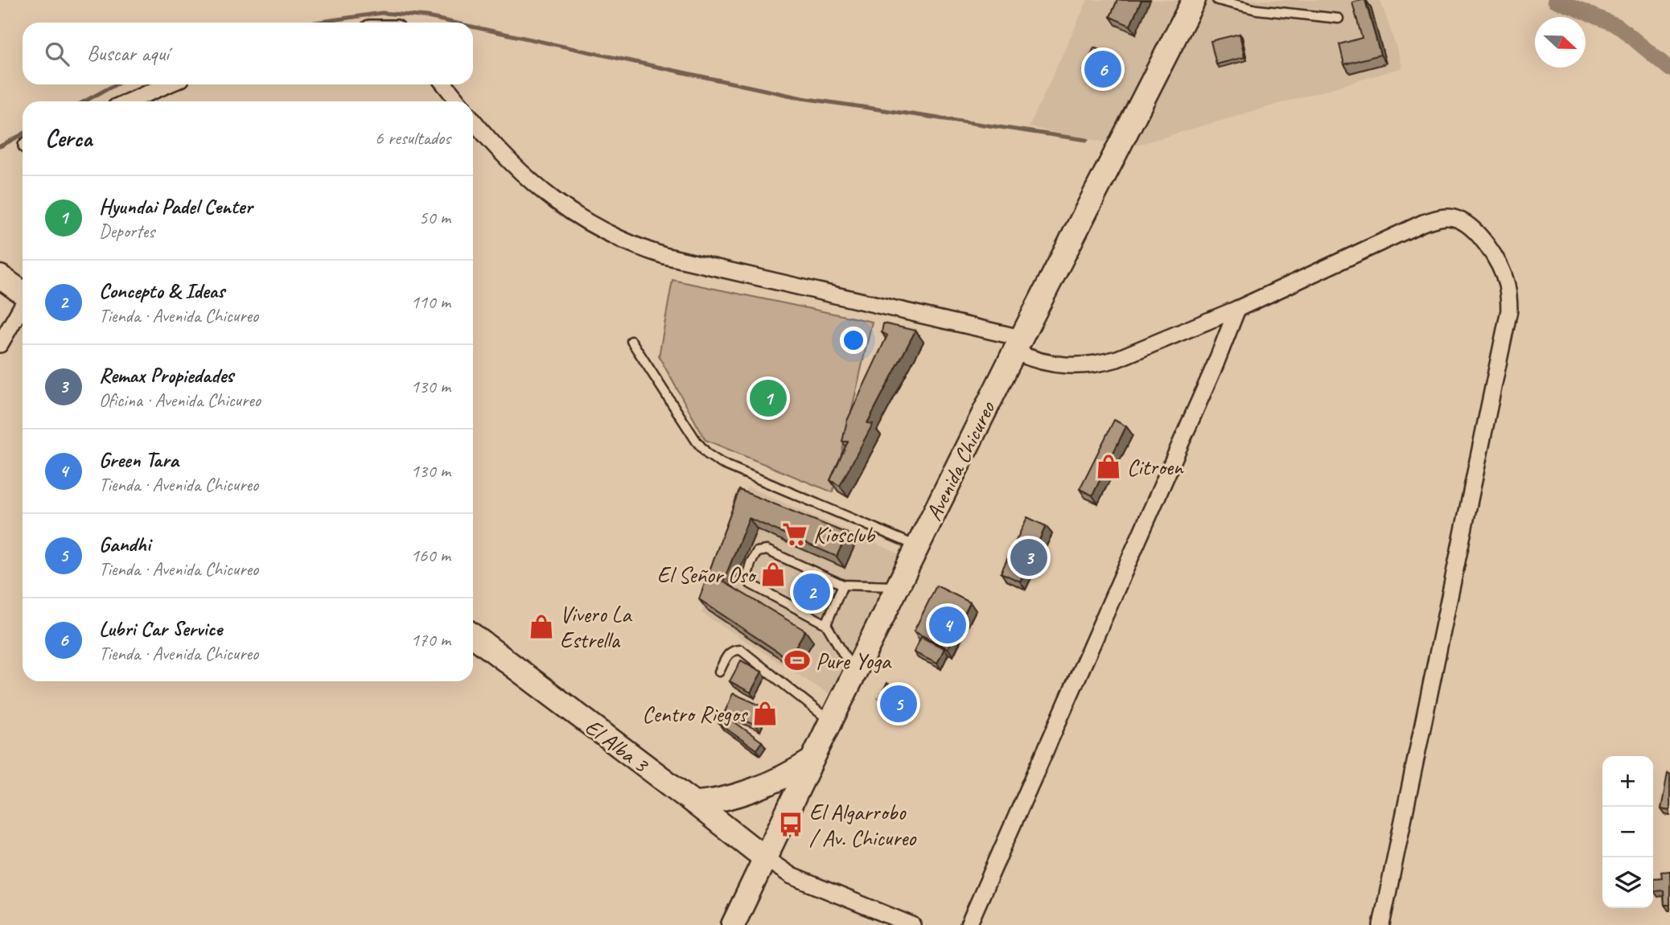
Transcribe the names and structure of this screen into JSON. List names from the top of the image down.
{
  "streets": {
    "main road": ["Avenida Chicureo", "El Alba 3"]
  },
  "crossings": [
    ["Avenida Chicureo", "El Alba 3"]
  ],
  "places": {
    "shop": [
      "Citroen",
      "El Señor Oso",
      "Vivero La Estrella",
      "Centro Riegos"
    ],
    "supermarket": ["Kiosclub"],
    "sports": ["Pure Yoga"],
    "bus stop": ["El Algarrobo / Av. Chicureo"]
  },
  "north": "right",
  "page": {
    "search": "Buscar aquí",
    "pins": [
      "6",
      "1",
      "3",
      "2",
      "4",
      "5"
    ],
    "heading": ["Cerca", "6 resultados"],
    "list": [
      {
        "mark": "1",
        "name": "Hyundai Padel Center",
        "note": "Deportes",
        "value": "50 m"
      },
      {
        "mark": "2",
        "name": "Concepto & Ideas",
        "note": "Tienda · Avenida Chicureo",
        "value": "110 m"
      },
      {
        "mark": "3",
        "name": "Remax Propiedades",
        "note": "Oficina · Avenida Chicureo",
        "value": "130 m"
      },
      {
        "mark": "4",
        "name": "Green Tara",
        "note": "Tienda · Avenida Chicureo",
        "value": "130 m"
      },
      {
        "mark": "5",
        "name": "Gandhi",
        "note": "Tienda · Avenida Chicureo",
        "value": "160 m"
      },
      {
        "mark": "6",
        "name": "Lubri Car Service",
        "note": "Tienda · Avenida Chicureo",
        "value": "170 m"
      }
    ],
    "map_buttons": ["+", "−"]
  }
}
